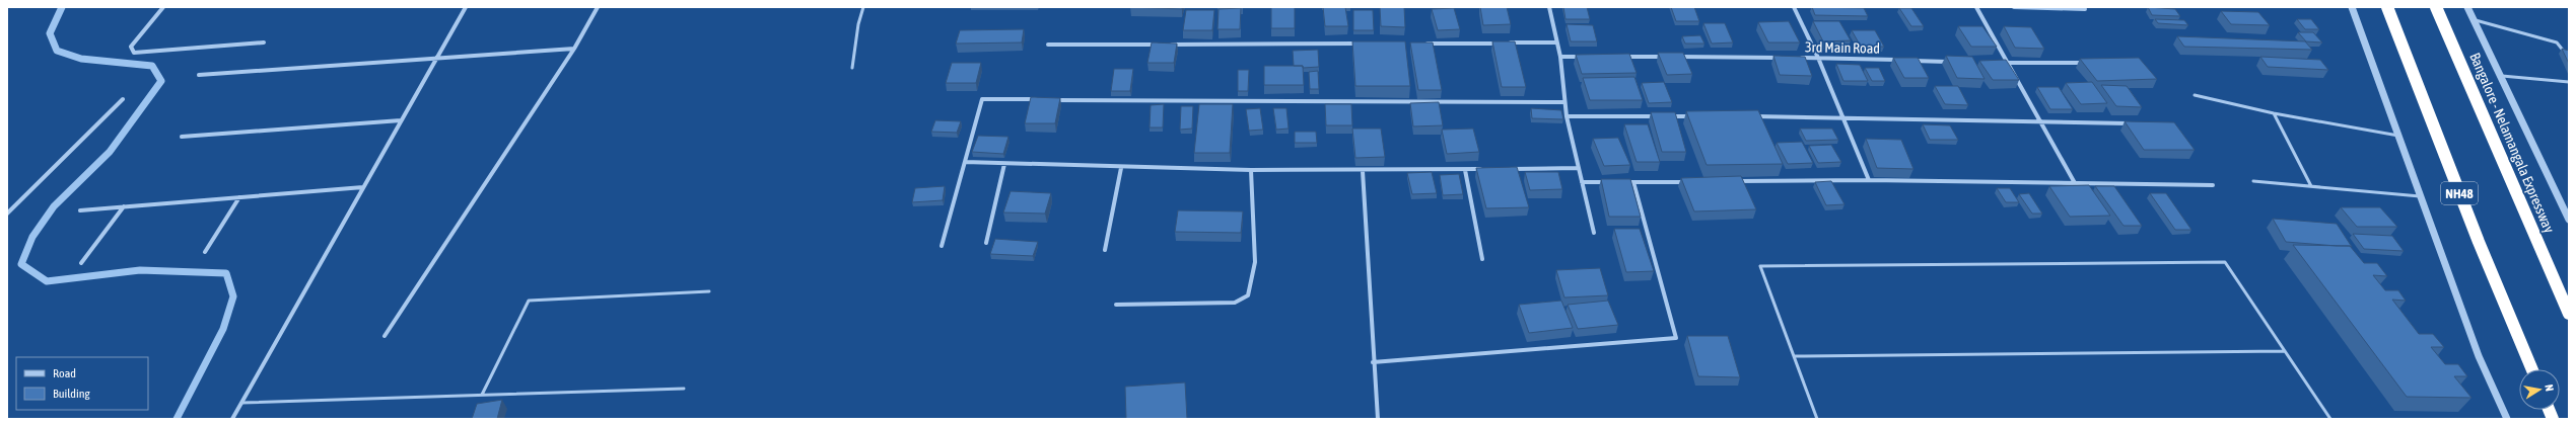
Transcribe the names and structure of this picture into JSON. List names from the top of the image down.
{
  "streets": {
    "highway": ["Bangalore - Nelamangala Expressway", "NH48"],
    "street": ["3rd Main Road"]
  },
  "legend": ["Road", "Building"],
  "north": "right"
}
